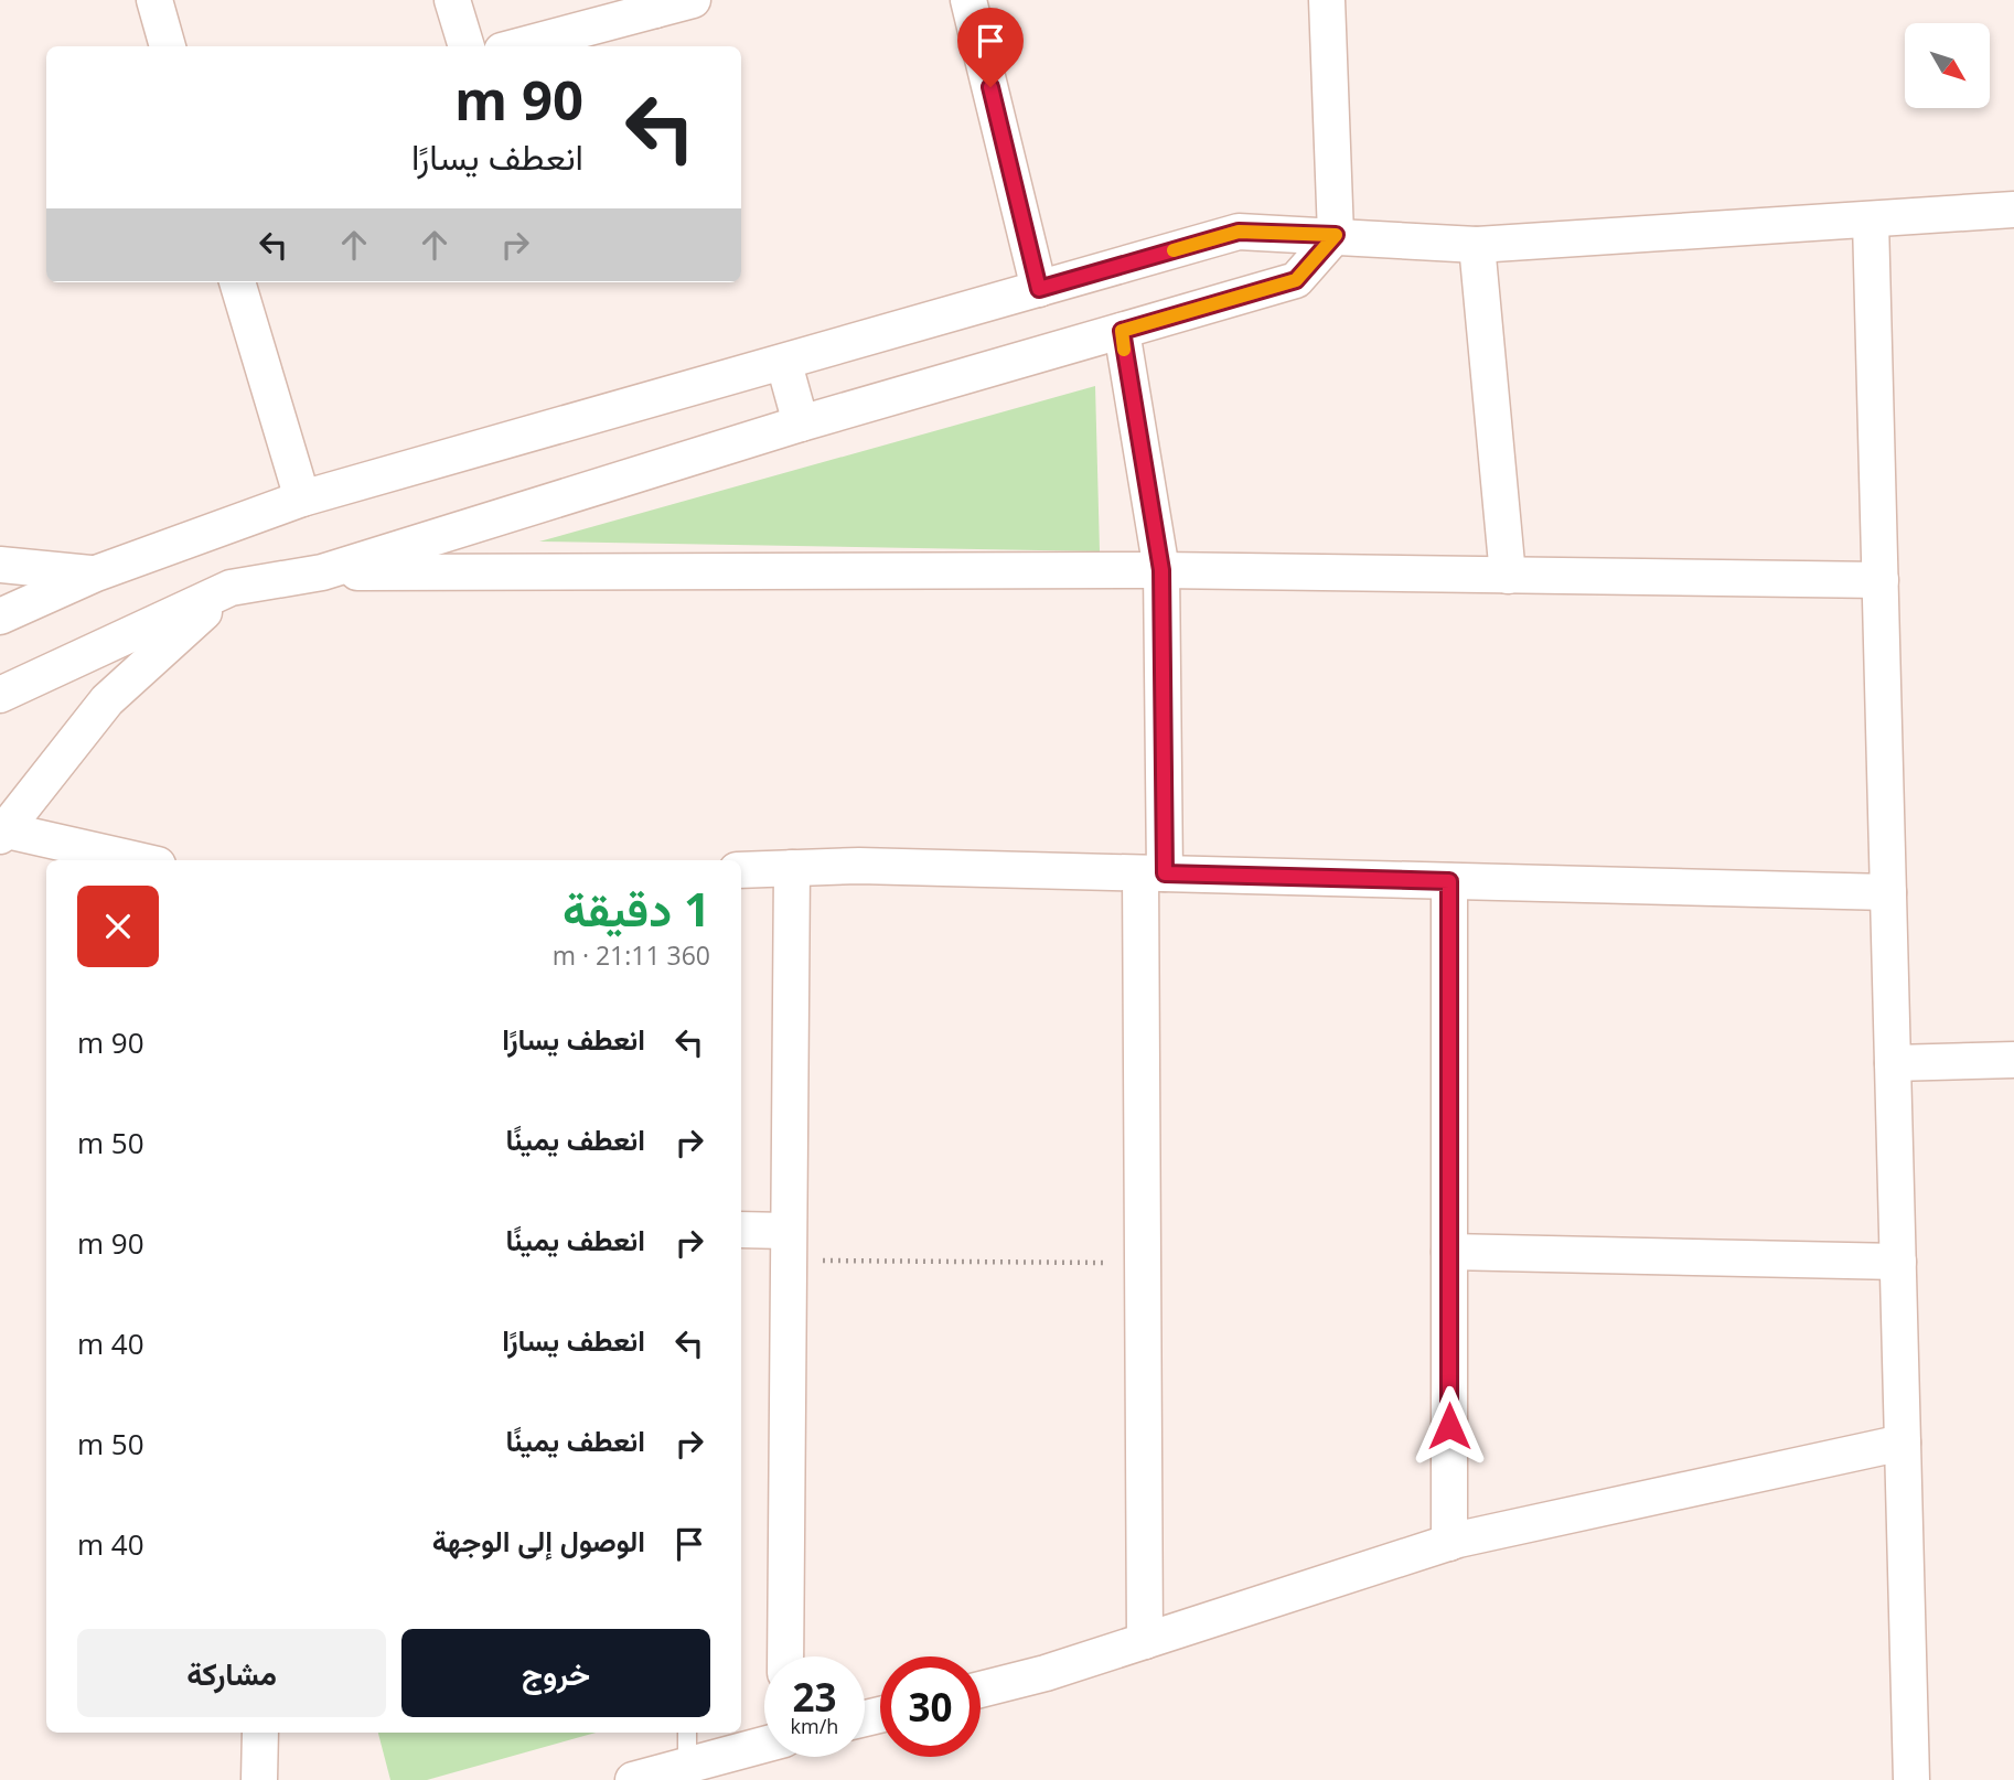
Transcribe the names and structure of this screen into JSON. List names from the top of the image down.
{
  "north": "bottom right",
  "page": {
    "turn": ["90 m", "انعطف يسارًا"],
    "heading": ["1 دقيقة", "360 m · 21:11"],
    "list": [
      {
        "name": "انعطف يسارًا",
        "value": "90 m"
      },
      {
        "name": "انعطف يمينًا",
        "value": "50 m"
      },
      {
        "name": "انعطف يمينًا",
        "value": "90 m"
      },
      {
        "name": "انعطف يسارًا",
        "value": "40 m"
      },
      {
        "name": "انعطف يمينًا",
        "value": "50 m"
      },
      {
        "name": "الوصول إلى الوجهة",
        "value": "40 m"
      }
    ],
    "buttons": ["خروج", "مشاركة"],
    "speed": "23 km/h",
    "limit": "30"
  }
}
